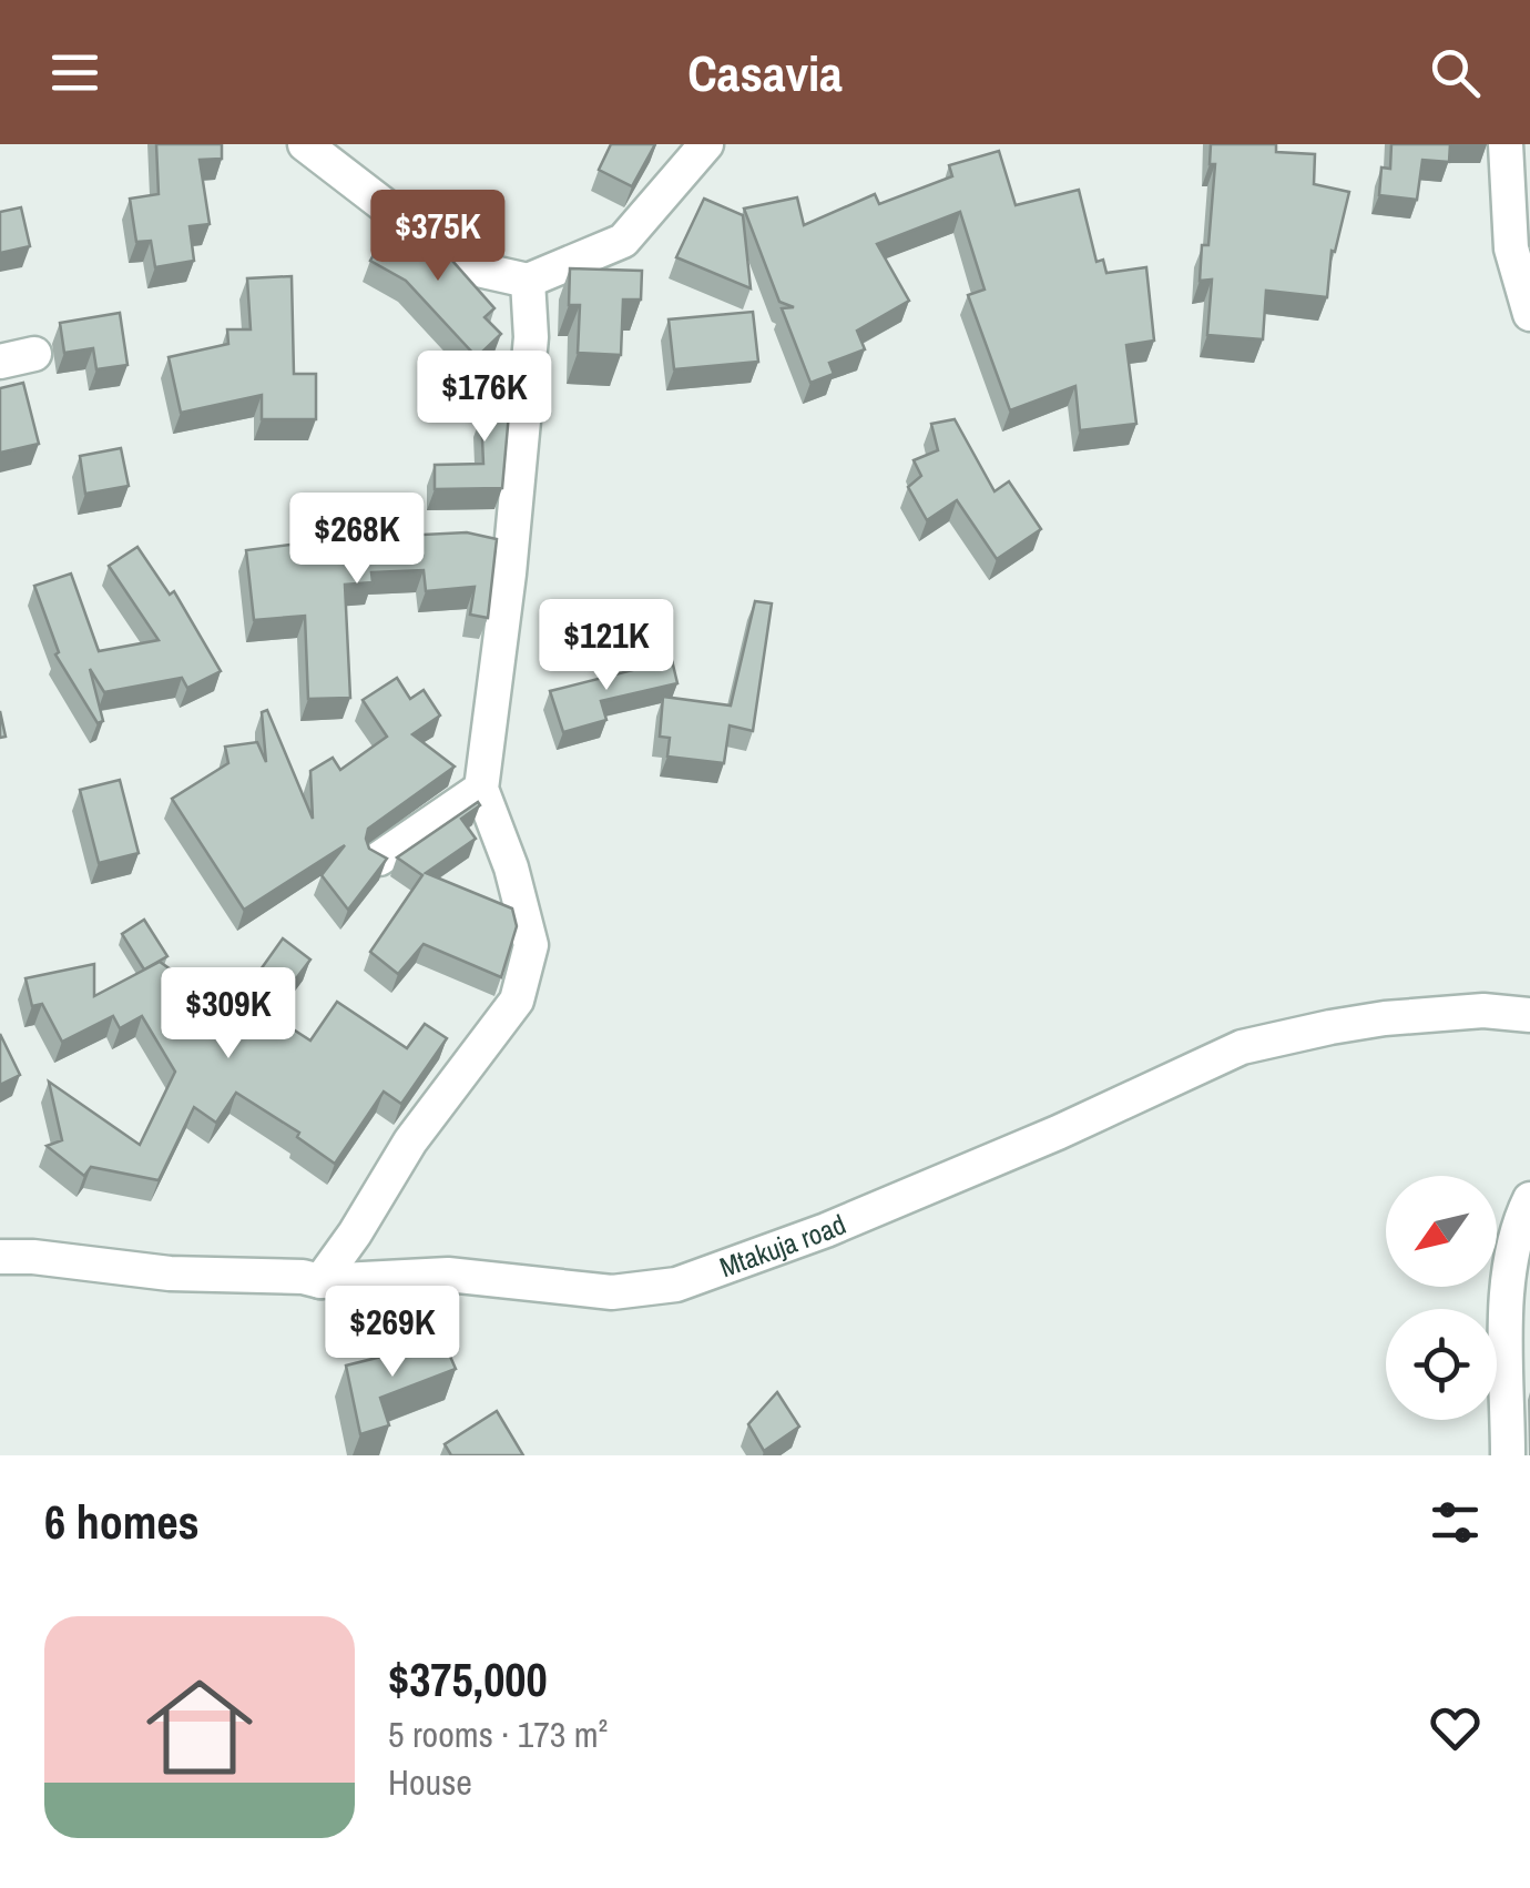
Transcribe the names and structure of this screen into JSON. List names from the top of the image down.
{
  "streets": {
    "street": ["Mtakuja road"]
  },
  "north": "bottom left",
  "page": {
    "header": "Casavia",
    "price": [
      "$375K",
      "$176K",
      "$268K",
      "$121K",
      "$309K",
      "$269K"
    ],
    "heading": "6 homes",
    "list": [
      {
        "name": "$375,000",
        "note": "5 rooms · 173 m² · House"
      }
    ]
  }
}
